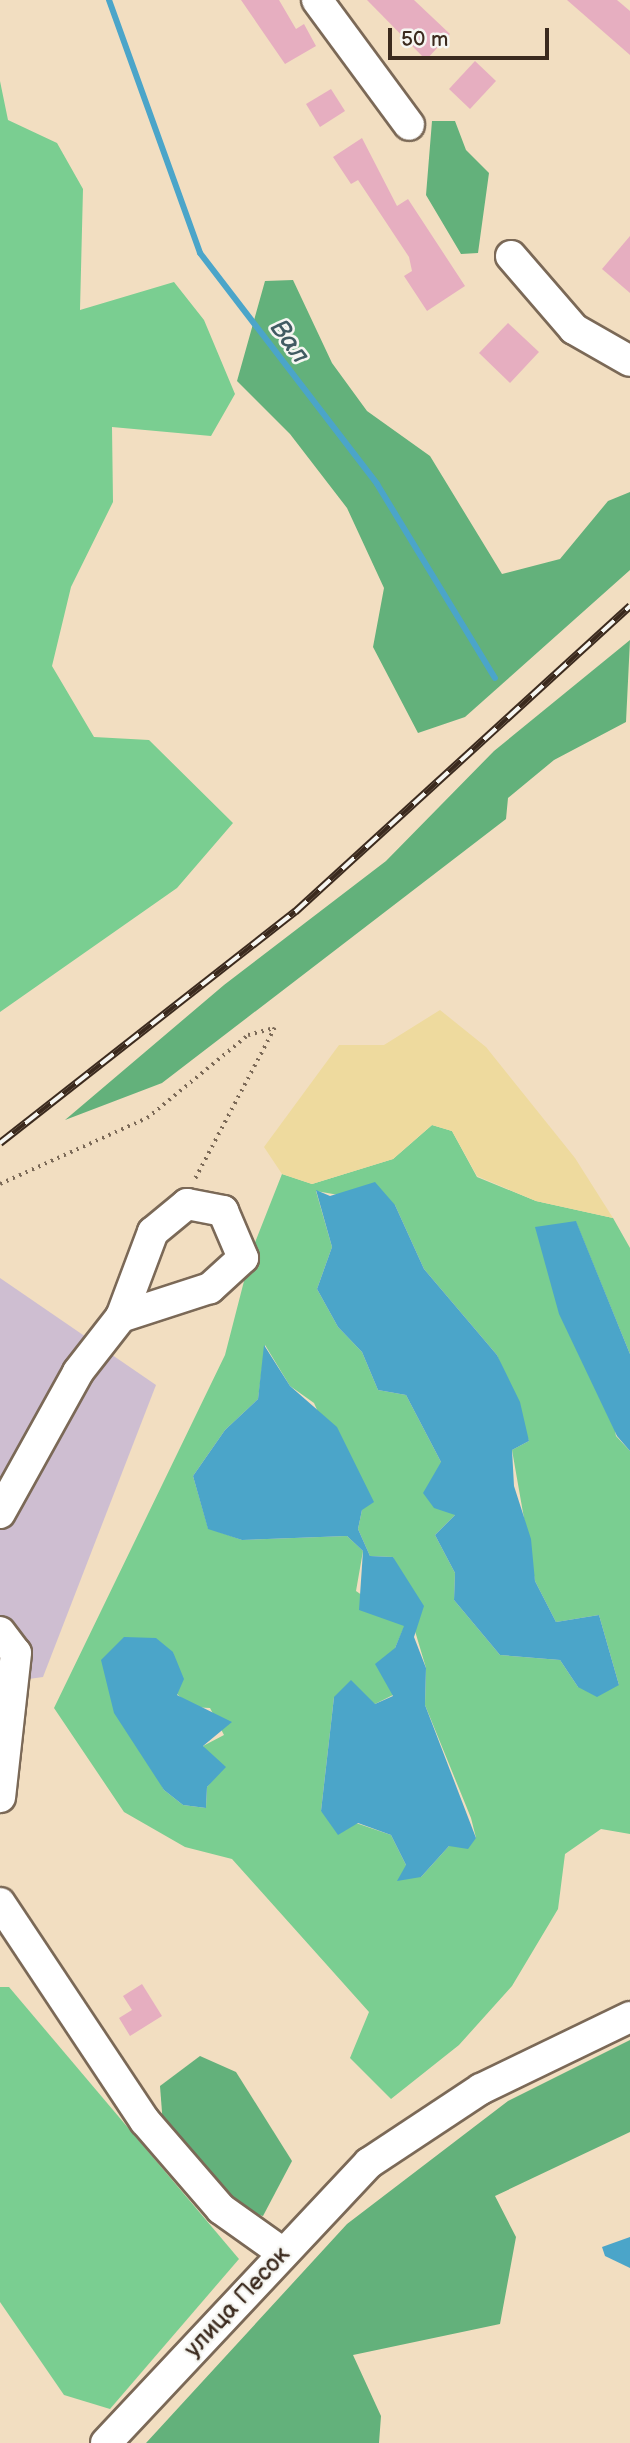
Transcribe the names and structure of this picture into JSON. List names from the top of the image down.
{
  "streets": {
    "street": ["улица Песок"]
  },
  "water": ["Вал"],
  "scale_bar": "50 m"
}
